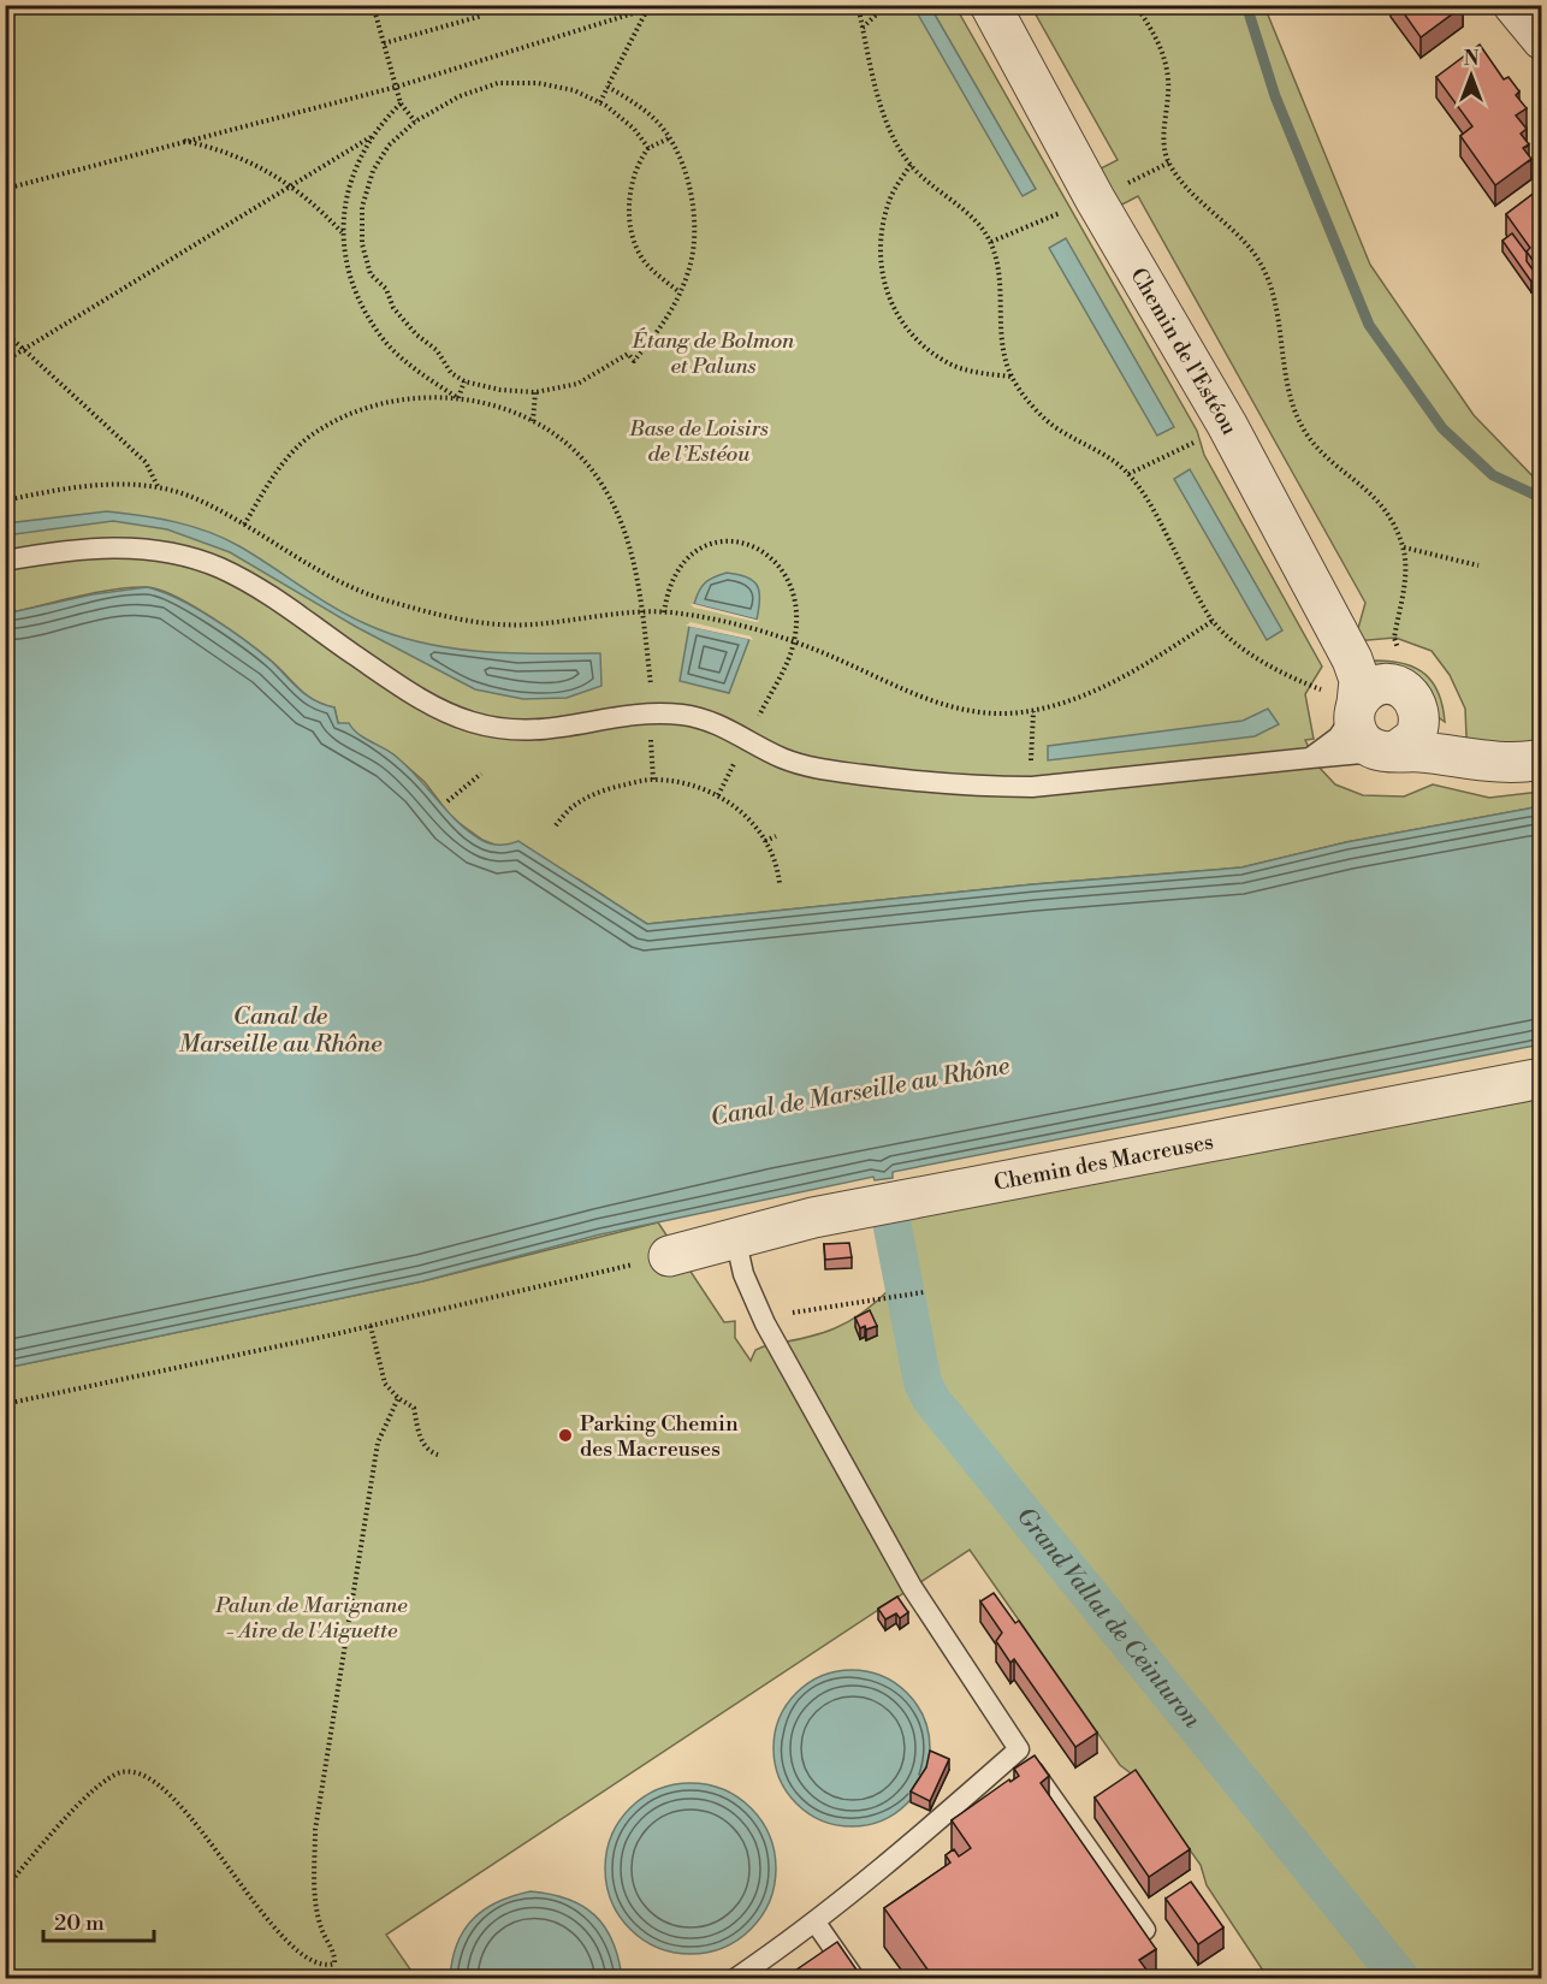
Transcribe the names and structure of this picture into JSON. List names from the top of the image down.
{
  "streets": {
    "street": ["Chemin de l'Estéou", "Chemin des Macreuses"]
  },
  "water": ["Canal de Marseille au Rhône", "Grand Vallat de Ceinturon"],
  "parks": ["Étang de Bolmon et Paluns", "Base de Loisirs de l’Estéou", "Palun de Marignane - Aire de l'Aiguette"],
  "places": ["Parking Chemin des Macreuses"],
  "scale_bar": "20 m",
  "north": "top"
}
